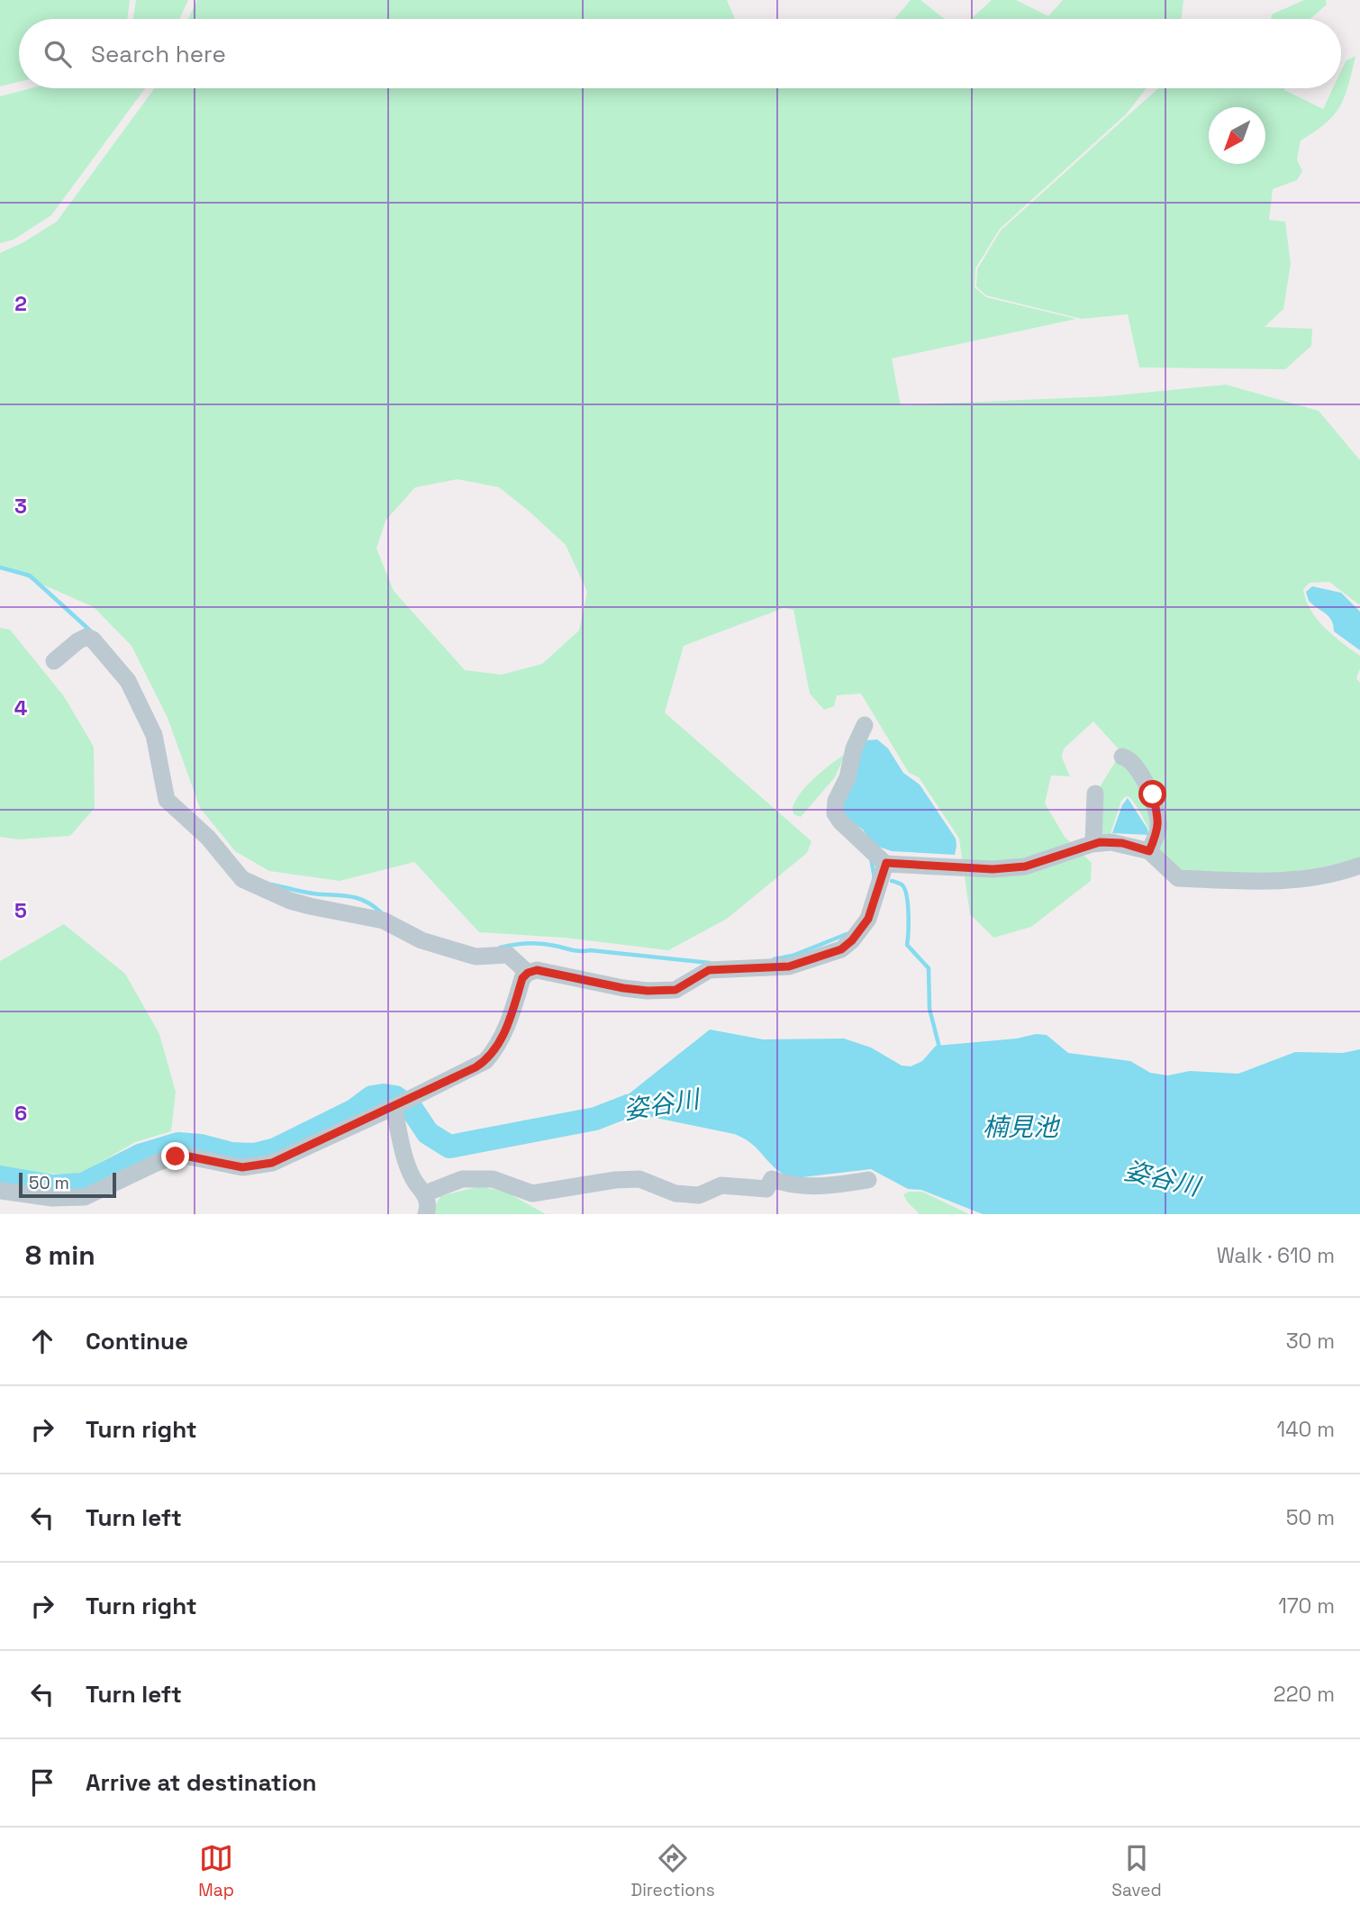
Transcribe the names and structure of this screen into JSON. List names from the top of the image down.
{
  "water": ["姿谷川", "楠見池"],
  "scale_bar": "50 m",
  "north": "bottom left",
  "page": {
    "search": "Search here",
    "scale": "50 m",
    "heading": ["8 min", "Walk · 610 m"],
    "list": [
      ["Continue", "30 m"],
      ["Turn right", "140 m"],
      ["Turn left", "50 m"],
      ["Turn right", "170 m"],
      ["Turn left", "220 m"],
      "Arrive at destination"
    ],
    "nav": ["Map", "Directions", "Saved"]
  },
  "grid": {
    "rows": [
      "2",
      "3",
      "4",
      "5",
      "6"
    ]
  }
}
